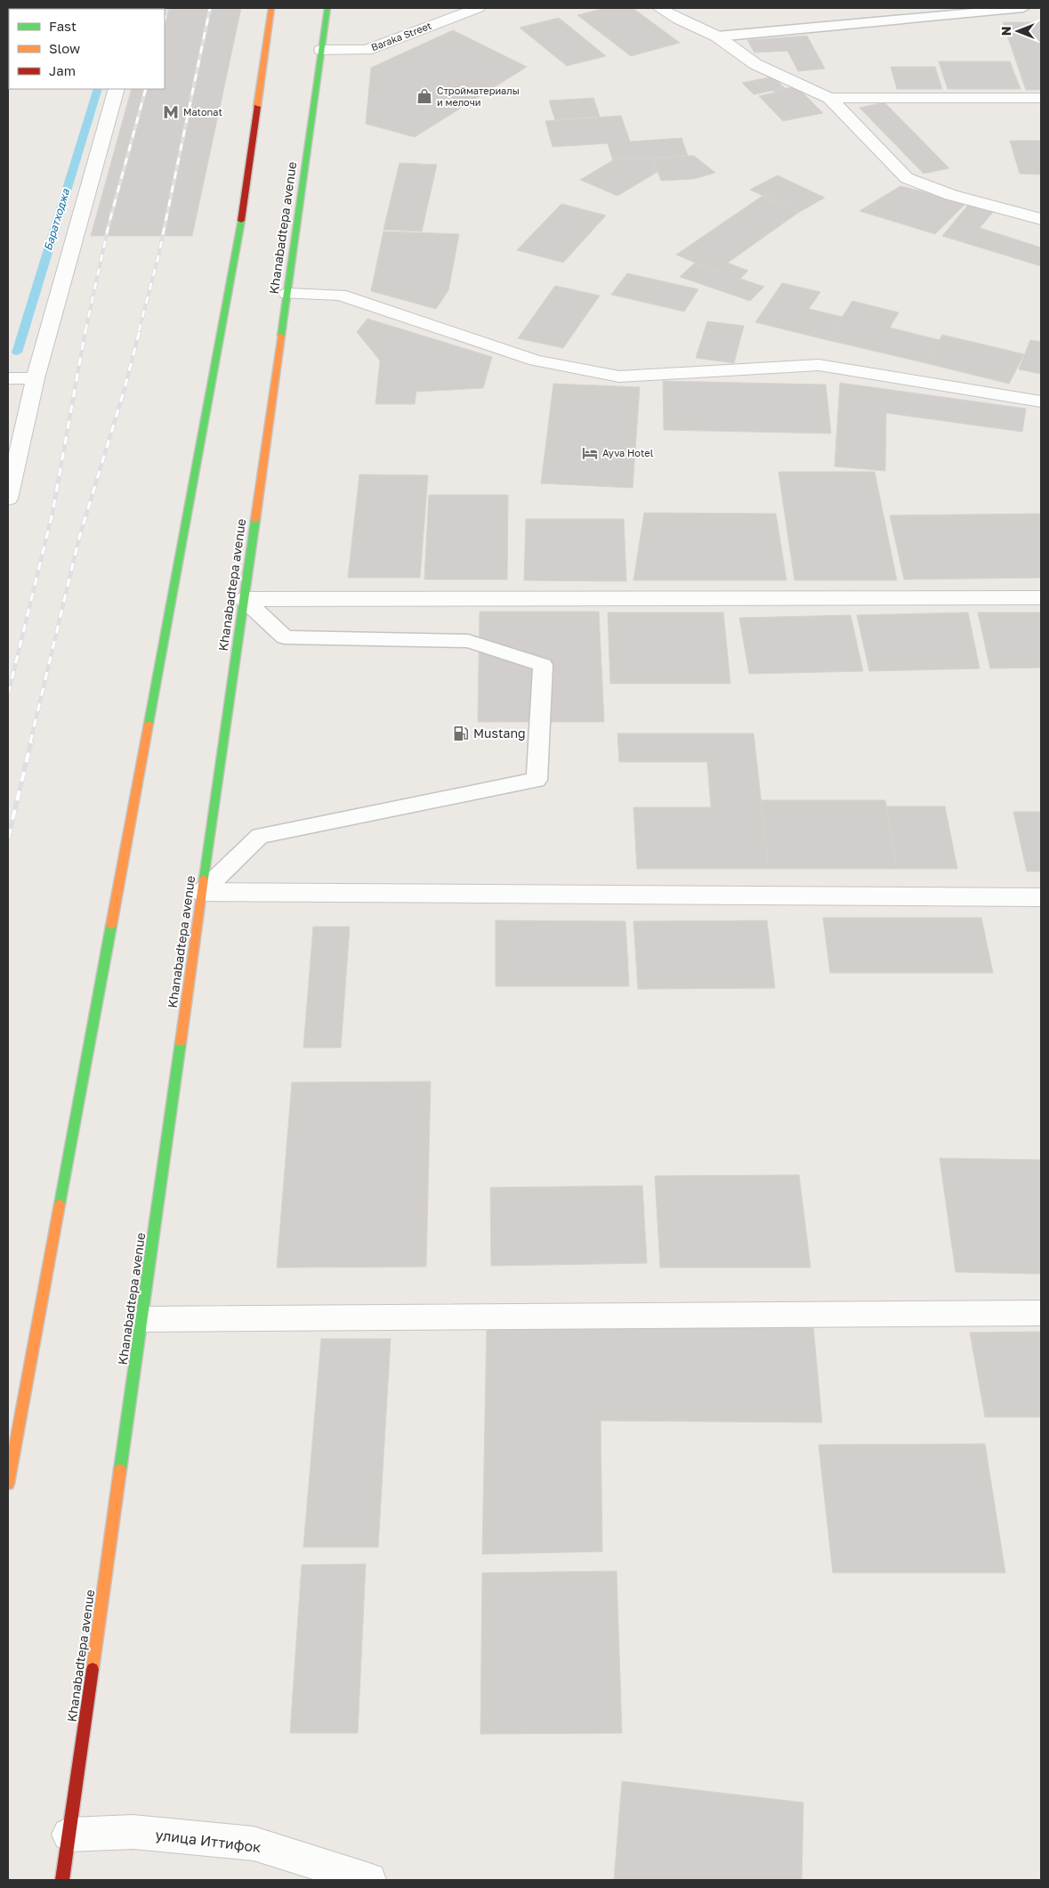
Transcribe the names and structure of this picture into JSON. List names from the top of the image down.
{
  "streets": {
    "highway": ["Khanabadtepa avenue"],
    "street": ["Baraka Street", "улица Иттифок"]
  },
  "crossings": [
    ["Baraka Street", "Khanabadtepa avenue"],
    ["Khanabadtepa avenue", "улица Иттифок"]
  ],
  "water": ["Баратходжа"],
  "places": {
    "shop": ["Стройматериалы и мелочи"],
    "metro station": ["Matonat"],
    "hotel": ["Ayva Hotel"],
    "fuel station": ["Mustang"]
  },
  "legend": ["Fast", "Slow", "Jam"],
  "north": "left"
}
